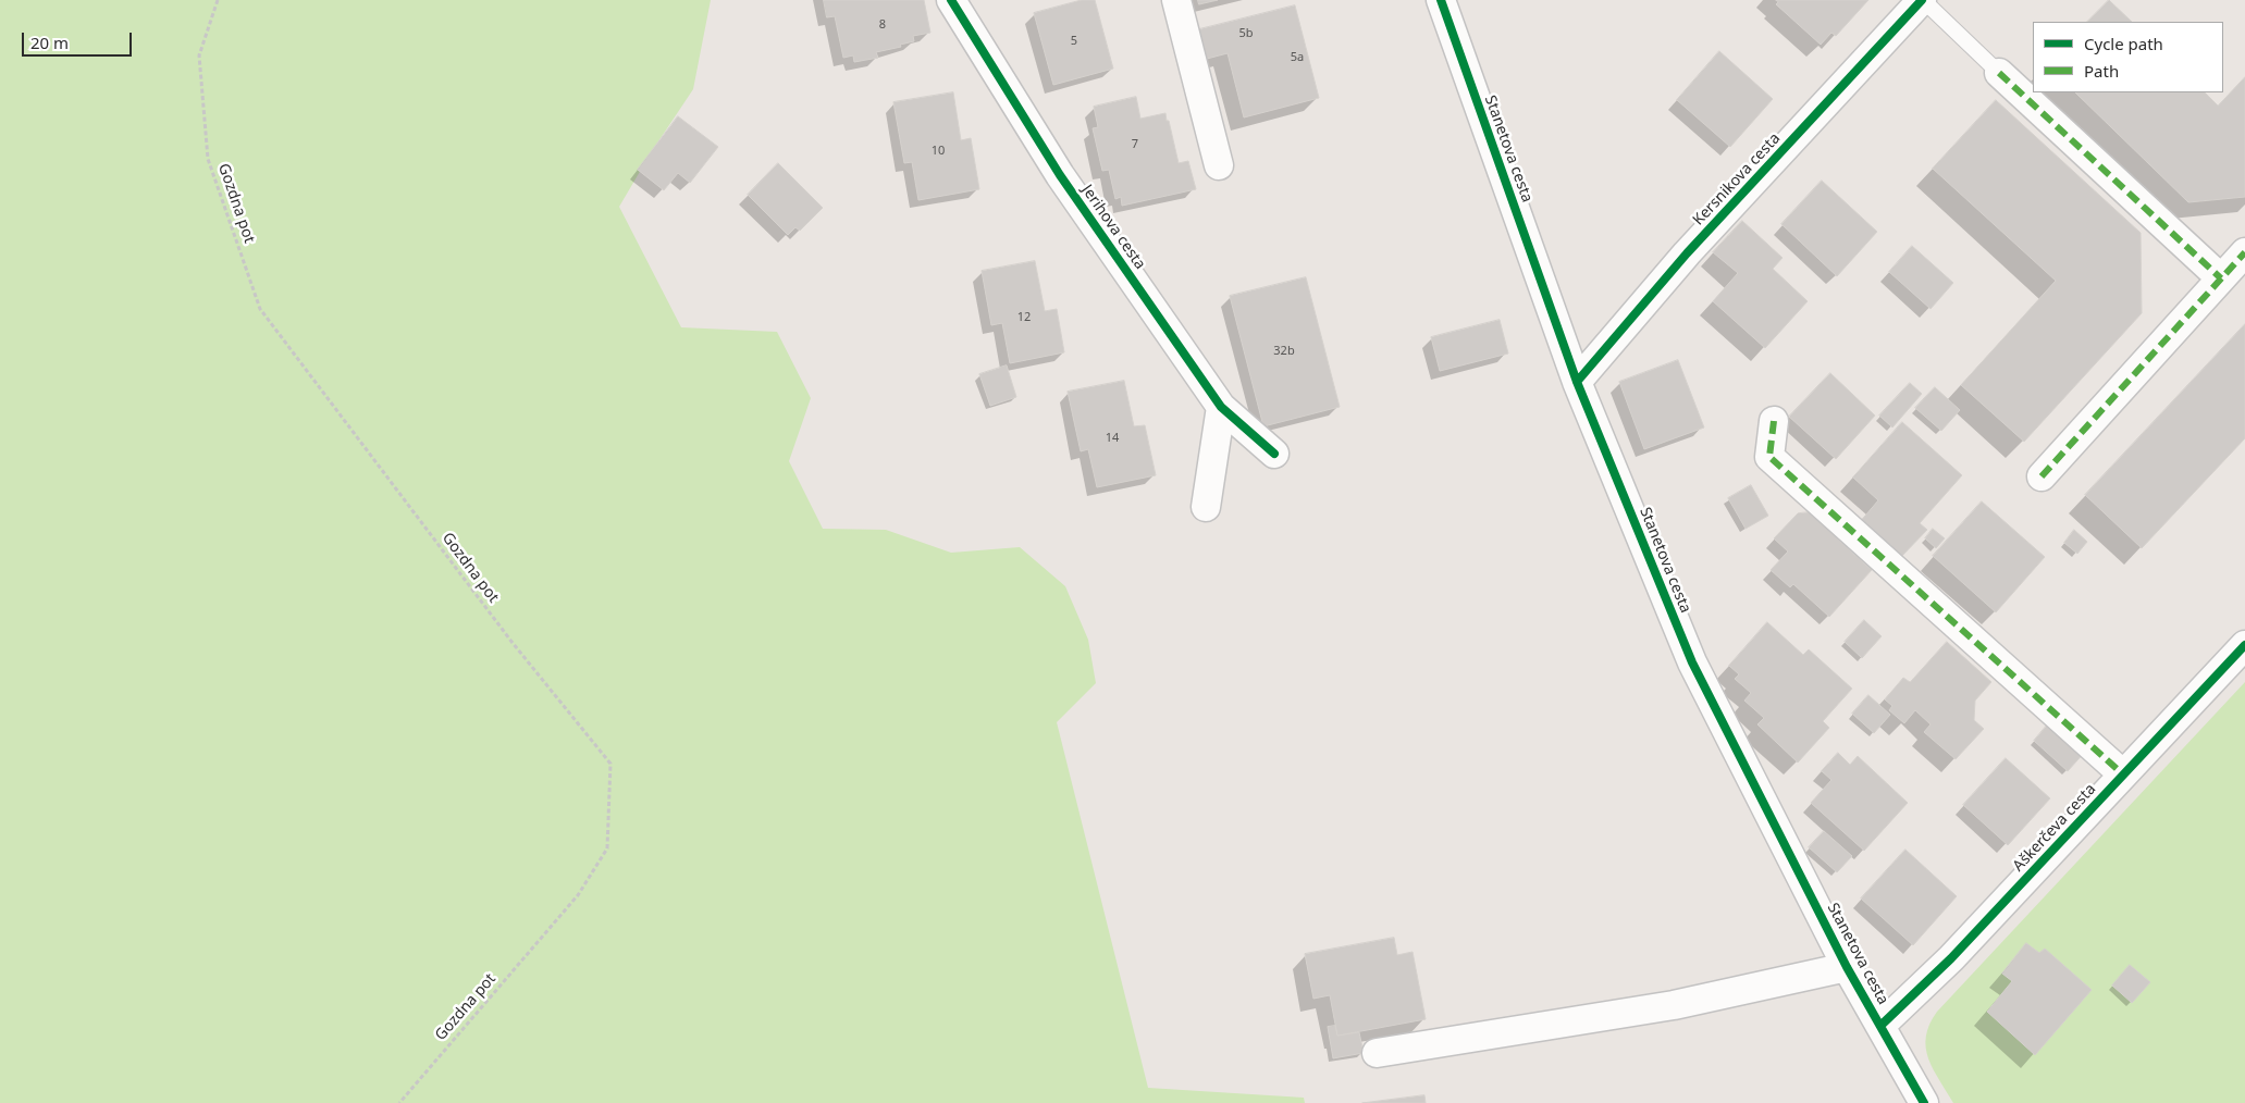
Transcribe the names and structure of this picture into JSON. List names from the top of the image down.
{
  "streets": {
    "street": [
      "Stanetova cesta",
      "Kersnikova cesta",
      "Jerihova cesta",
      "Aškerčeva cesta"
    ],
    "path": ["Gozdna pot"]
  },
  "crossings": [
    ["Stanetova cesta", "Kersnikova cesta"],
    ["Stanetova cesta", "Aškerčeva cesta"]
  ],
  "house_numbers": [
    "8",
    "5b",
    "5",
    "5a",
    "7",
    "10",
    "12",
    "32b",
    "14"
  ],
  "legend": ["Cycle path", "Path"],
  "scale_bar": "20 m"
}
